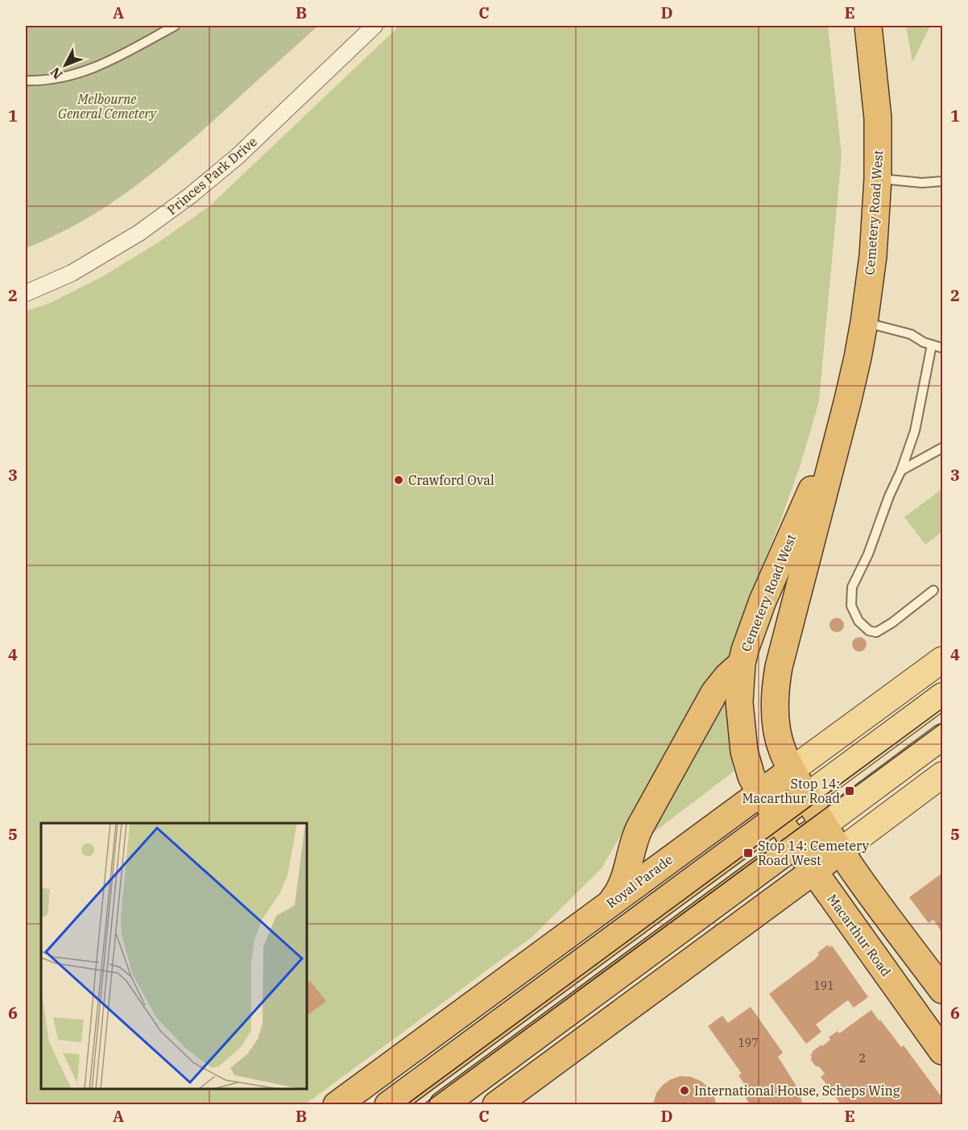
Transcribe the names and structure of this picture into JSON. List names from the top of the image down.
{
  "streets": {
    "highway": ["Cemetery Road West", "Royal Parade", "Macarthur Road"],
    "street": ["Princes Park Drive"]
  },
  "crossings": [
    ["Cemetery Road West", "Royal Parade"],
    ["Cemetery Road West", "Macarthur Road"]
  ],
  "parks": ["Melbourne General Cemetery"],
  "places": {
    "other": ["Crawford Oval", "International House, Scheps Wing"],
    "transit": ["Stop 14: Macarthur Road", "Stop 14: Cemetery Road West"]
  },
  "house_numbers": ["191", "197", "2"],
  "north": "bottom left",
  "grid": {
    "columns": [
      "A",
      "B",
      "C",
      "D",
      "E"
    ],
    "rows": [
      "1",
      "2",
      "3",
      "4",
      "5",
      "6"
    ]
  }
}
